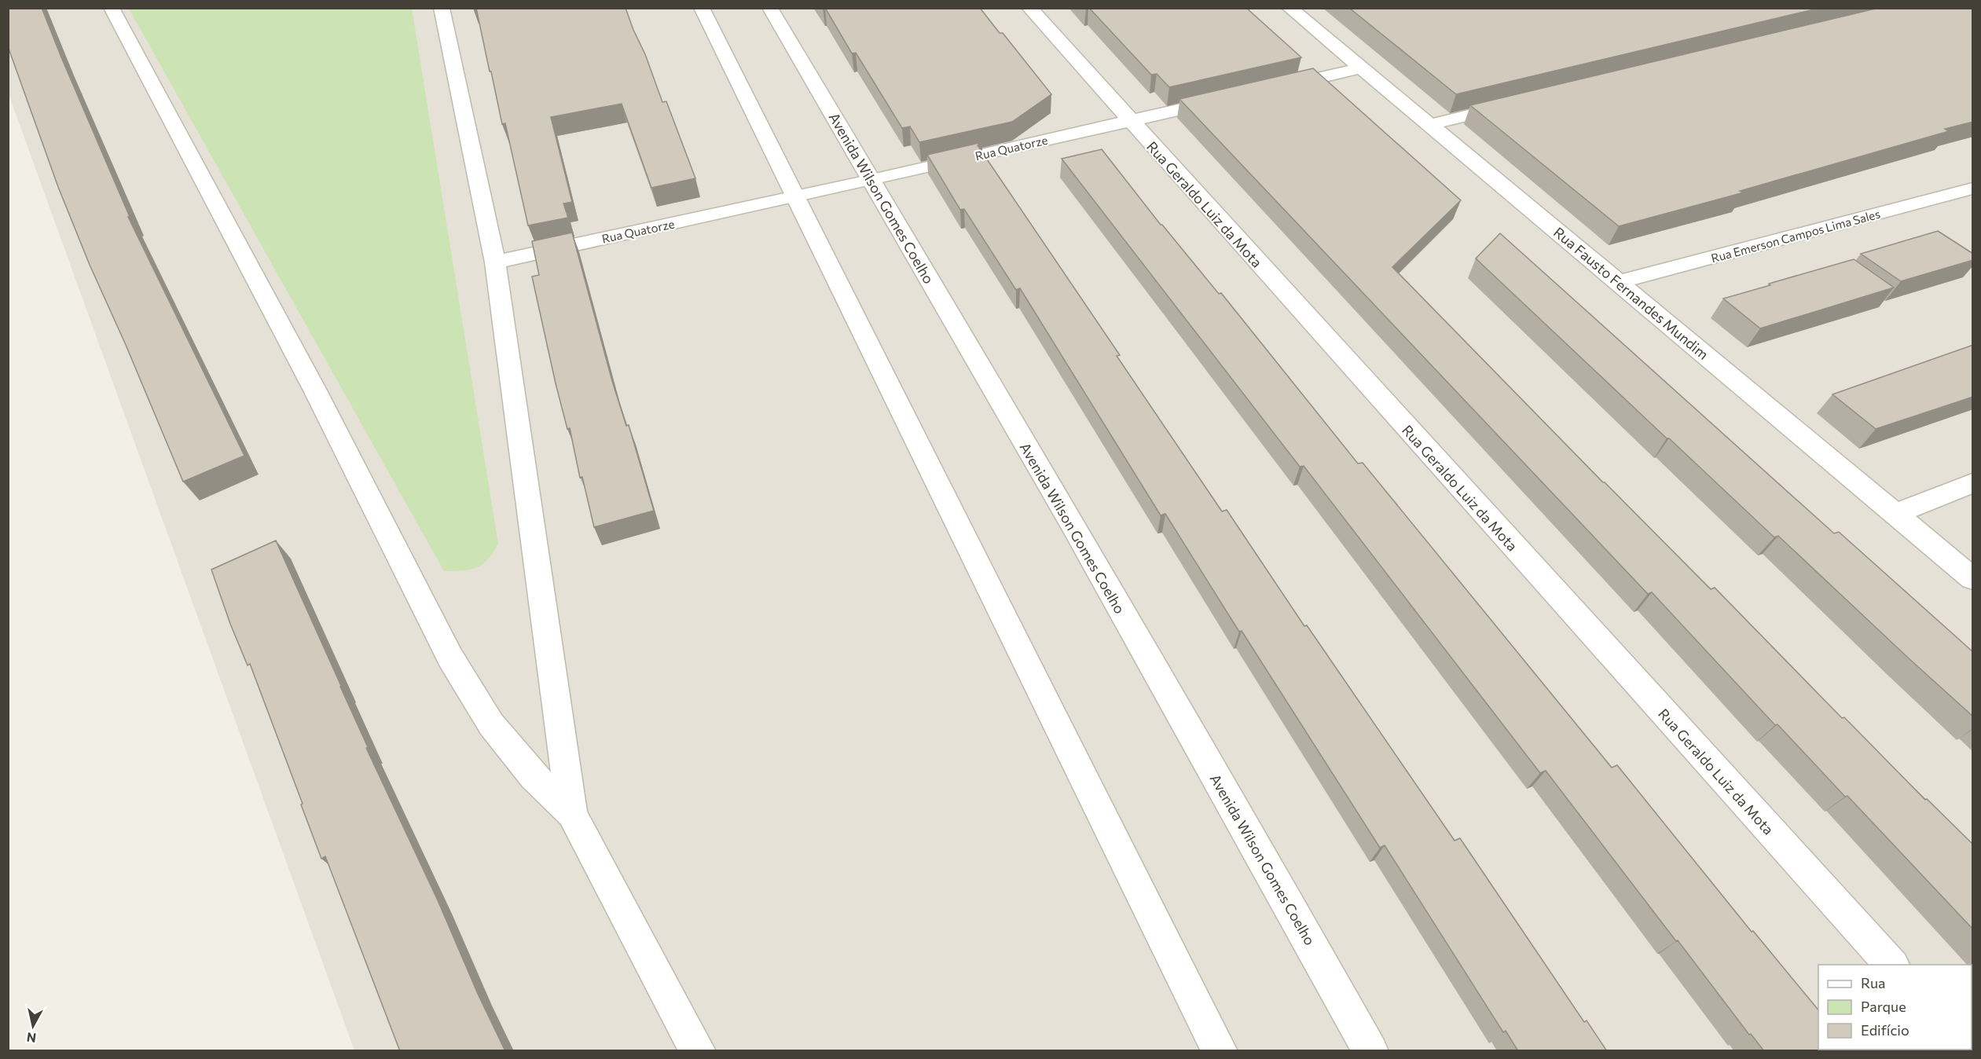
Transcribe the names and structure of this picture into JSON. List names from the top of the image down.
{
  "streets": {
    "street": [
      "Rua Quatorze",
      "Avenida Wilson Gomes Coelho",
      "Rua Geraldo Luiz da Mota",
      "Rua Emerson Campos Lima Sales",
      "Rua Fausto Fernandes Mundim"
    ]
  },
  "crossings": [
    ["Rua Quatorze", "Avenida Wilson Gomes Coelho"],
    ["Rua Quatorze", "Rua Geraldo Luiz da Mota"],
    ["Rua Emerson Campos Lima Sales", "Rua Fausto Fernandes Mundim"]
  ],
  "legend": ["Rua", "Parque", "Edifício"],
  "north": "bottom"
}
